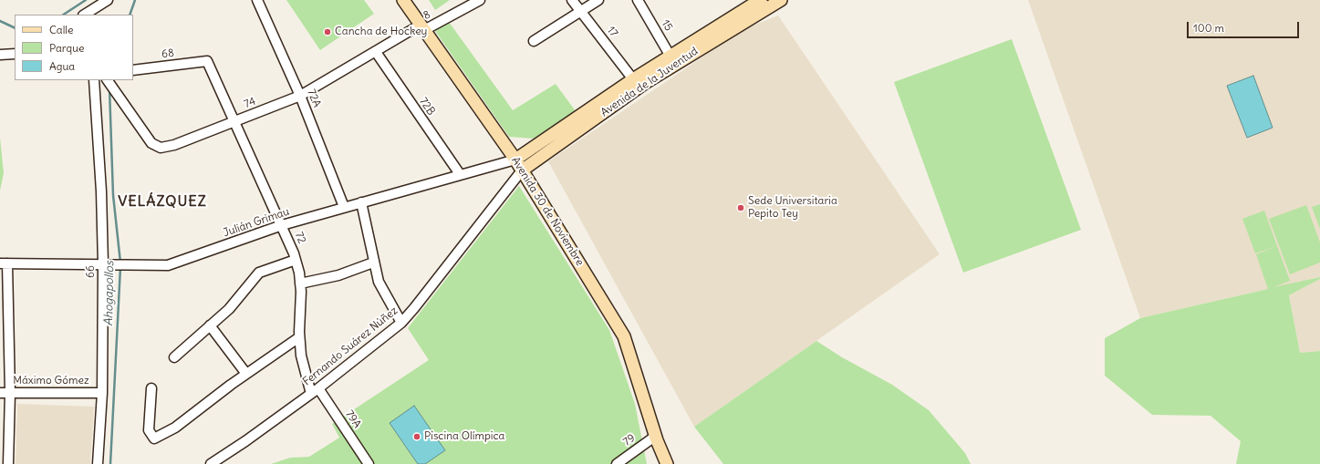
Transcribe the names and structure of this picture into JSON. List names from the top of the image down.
{
  "streets": {
    "main road": ["Avenida de la Juventud", "Avenida 30 de Noviembre"],
    "street": [
      "8",
      "15",
      "17",
      "68",
      "72A",
      "74",
      "72B",
      "Julián Grimau",
      "72",
      "66",
      "Fernando Suárez Núñez",
      "Máximo Gómez",
      "79A",
      "79"
    ]
  },
  "crossings": [
    ["8", "74"],
    ["8", "Avenida 30 de Noviembre"],
    ["15", "Avenida de la Juventud"],
    ["17", "Avenida de la Juventud"],
    ["68", "72"],
    ["Avenida de la Juventud", "Avenida 30 de Noviembre"],
    ["Avenida de la Juventud", "Julián Grimau"],
    ["Avenida de la Juventud", "Fernando Suárez Núñez"],
    ["72A", "74"],
    ["72A", "Julián Grimau"],
    ["74", "72B"],
    ["74", "Avenida 30 de Noviembre"],
    ["74", "72"],
    ["72B", "Julián Grimau"],
    ["Avenida 30 de Noviembre", "Julián Grimau"],
    ["Avenida 30 de Noviembre", "Fernando Suárez Núñez"],
    ["Avenida 30 de Noviembre", "79"],
    ["Julián Grimau", "72"],
    ["Julián Grimau", "66"],
    ["72", "Fernando Suárez Núñez"],
    ["72", "79A"],
    ["66", "Máximo Gómez"],
    ["Fernando Suárez Núñez", "79A"]
  ],
  "districts": ["VELÁZQUEZ"],
  "water": ["Ahogapollos"],
  "places": ["Cancha de Hockey", "Sede Universitaria Pepito Tey", "Piscina Olímpica"],
  "legend": ["Calle", "Parque", "Agua"],
  "scale_bar": "100 m"
}
